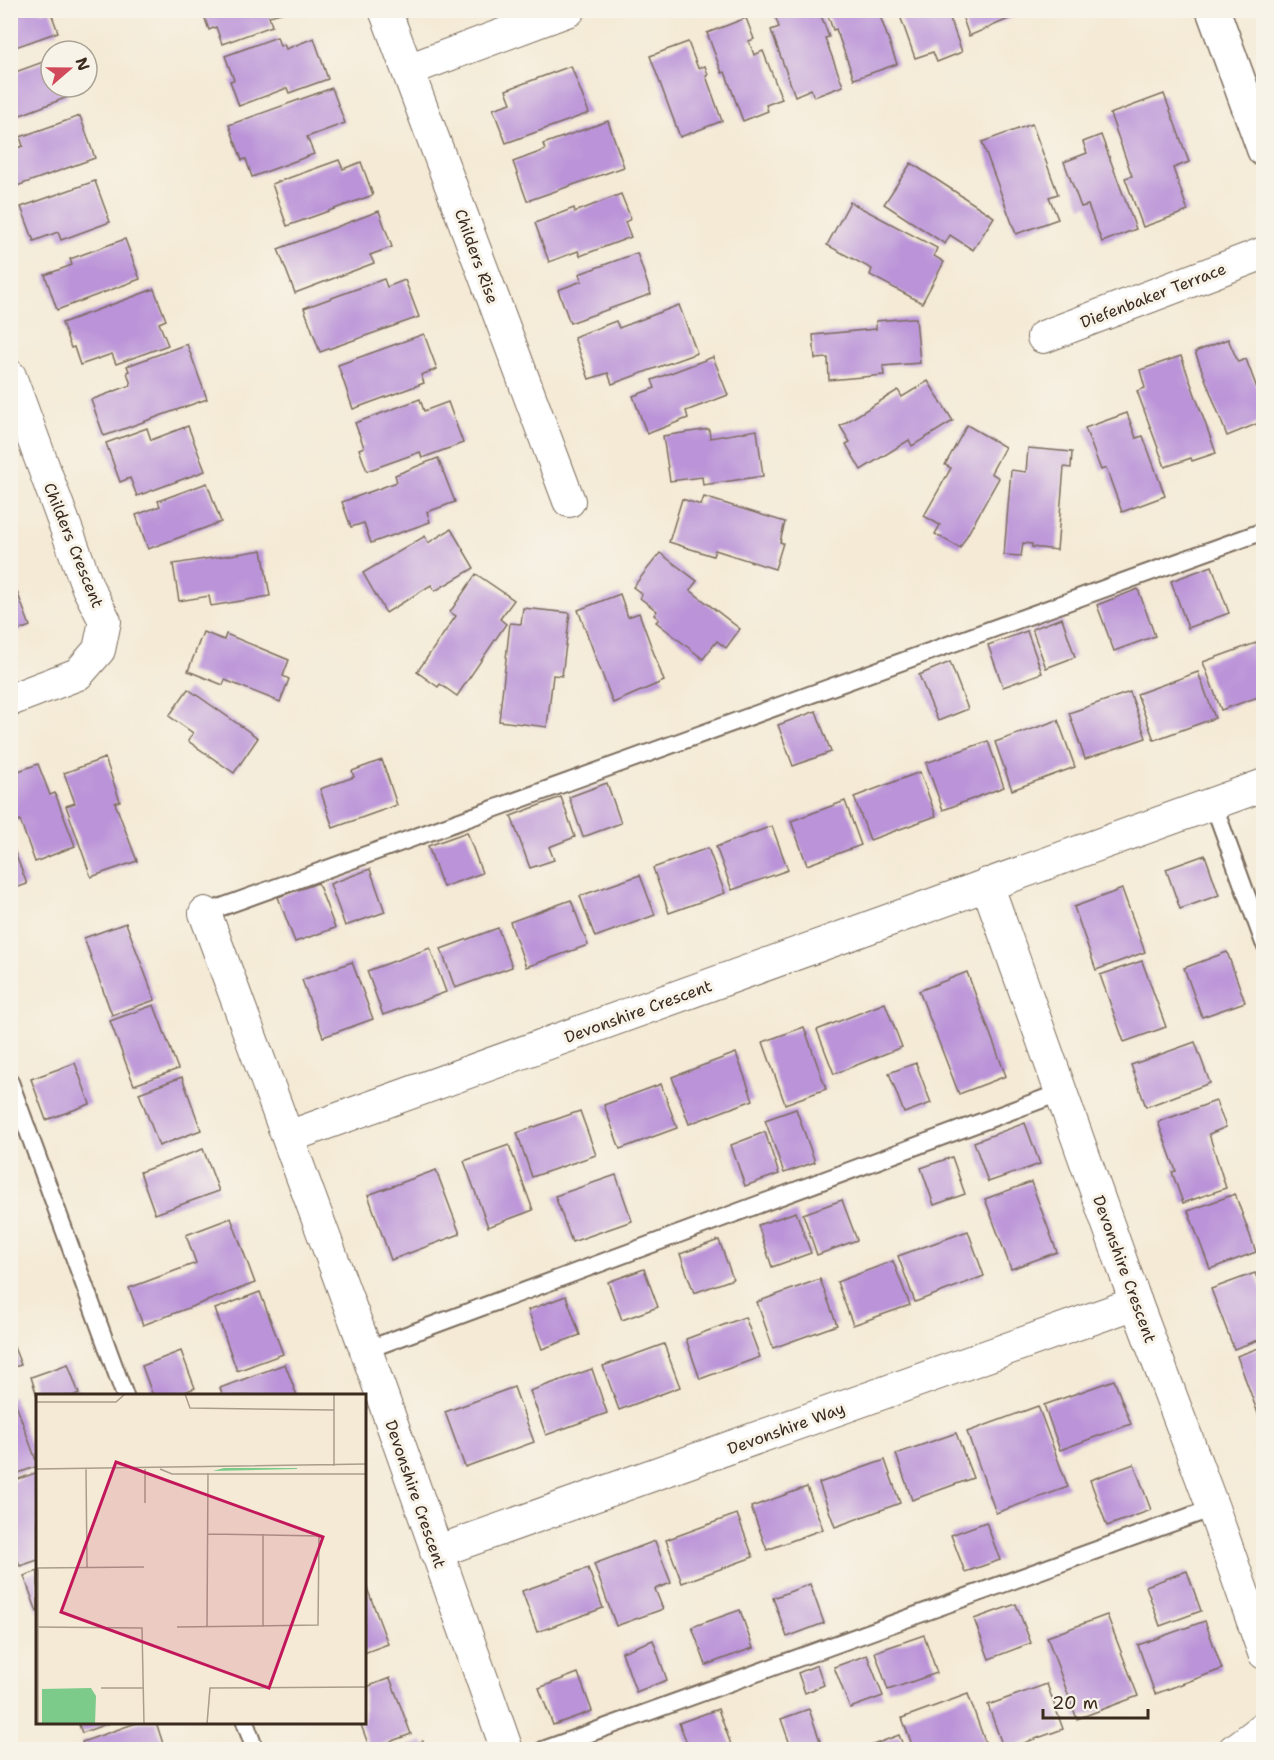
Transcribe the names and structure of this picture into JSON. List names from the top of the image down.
{
  "streets": {
    "street": [
      "Childers Rise",
      "Diefenbaker Terrace",
      "Childers Crescent",
      "Devonshire Crescent",
      "Devonshire Way"
    ]
  },
  "crossings": [
    ["Devonshire Crescent", "Devonshire Way"]
  ],
  "scale_bar": "20 m",
  "north": "right"
}
